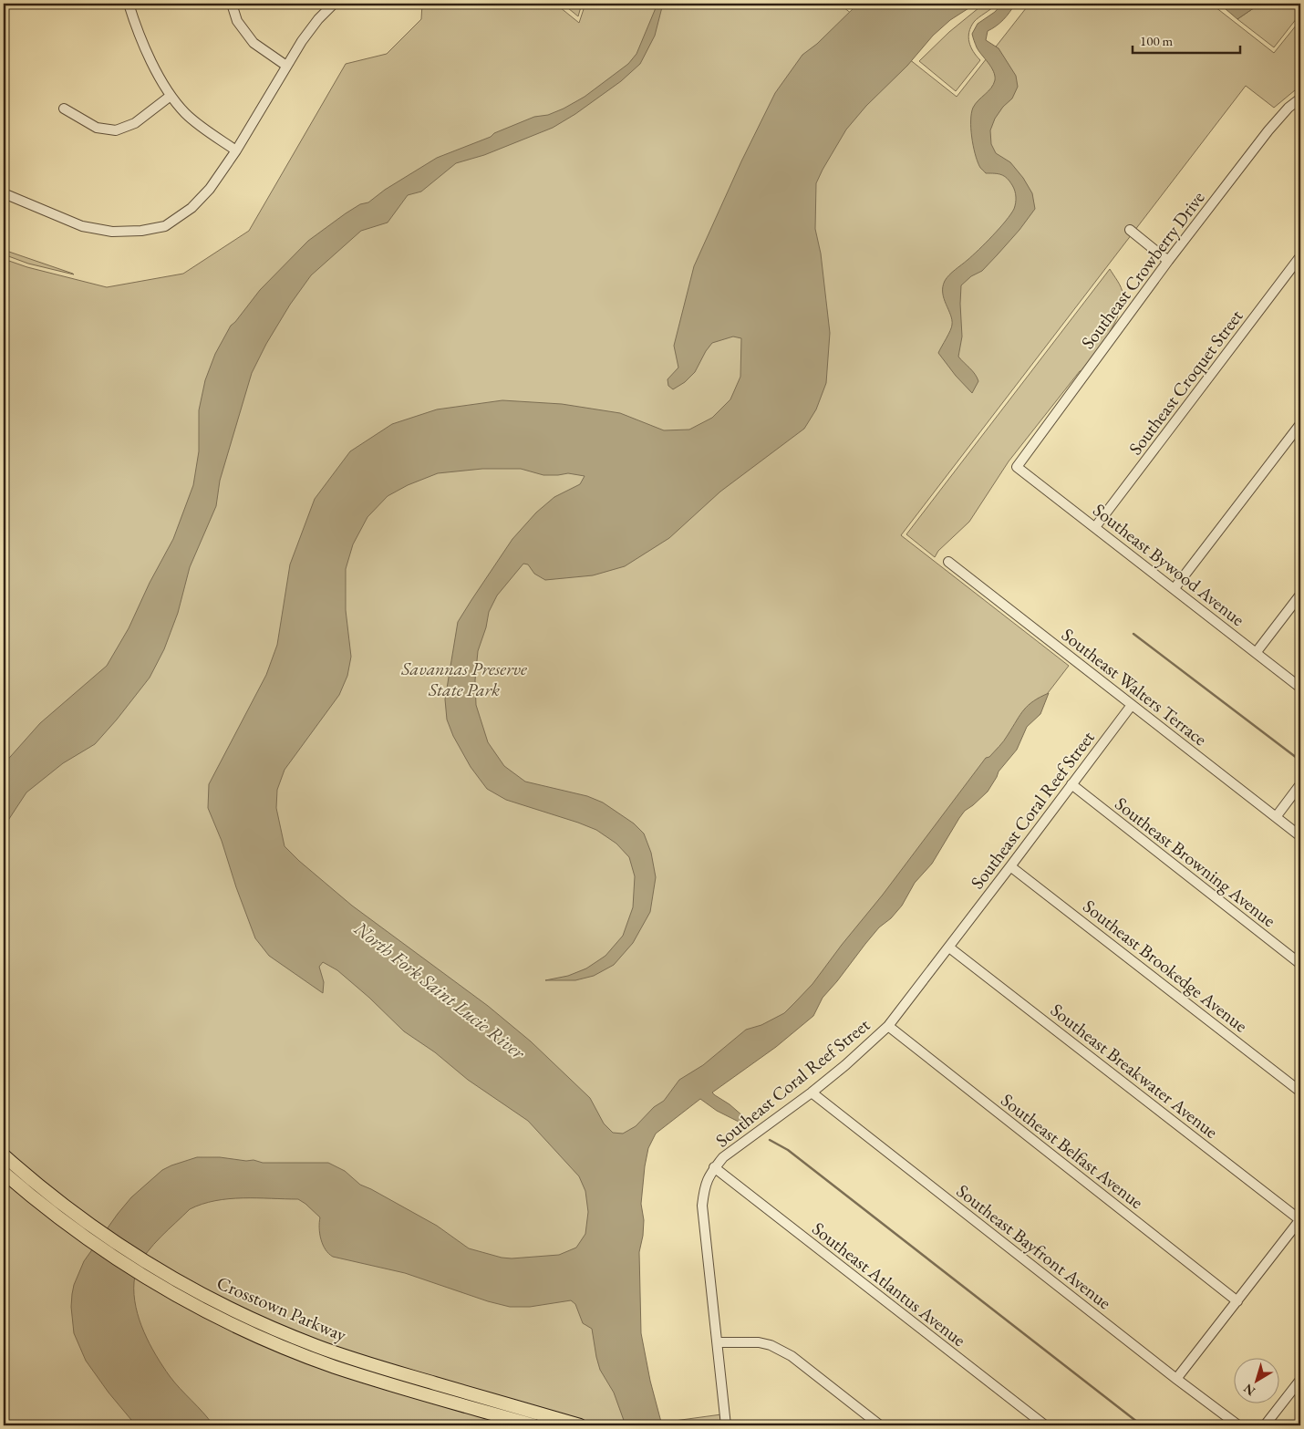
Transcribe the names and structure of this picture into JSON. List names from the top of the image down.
{
  "streets": {
    "main road": ["Crosstown Parkway"],
    "street": [
      "Southeast Crowberry Drive",
      "Southeast Croquet Street",
      "Southeast Bywood Avenue",
      "Southeast Walters Terrace",
      "Southeast Coral Reef Street",
      "Southeast Browning Avenue",
      "Southeast Brookedge Avenue",
      "Southeast Breakwater Avenue",
      "Southeast Belfast Avenue",
      "Southeast Bayfront Avenue",
      "Southeast Atlantus Avenue"
    ]
  },
  "crossings": [
    ["Southeast Crowberry Drive", "Southeast Bywood Avenue"],
    ["Southeast Croquet Street", "Southeast Bywood Avenue"],
    ["Southeast Walters Terrace", "Southeast Coral Reef Street"],
    ["Southeast Coral Reef Street", "Southeast Browning Avenue"],
    ["Southeast Coral Reef Street", "Southeast Brookedge Avenue"],
    ["Southeast Coral Reef Street", "Southeast Breakwater Avenue"],
    ["Southeast Coral Reef Street", "Southeast Belfast Avenue"],
    ["Southeast Coral Reef Street", "Southeast Bayfront Avenue"],
    ["Southeast Coral Reef Street", "Southeast Atlantus Avenue"]
  ],
  "water": ["North Fork Saint Lucie River"],
  "parks": ["Savannas Preserve State Park"],
  "scale_bar": "100 m",
  "north": "bottom left"
}
